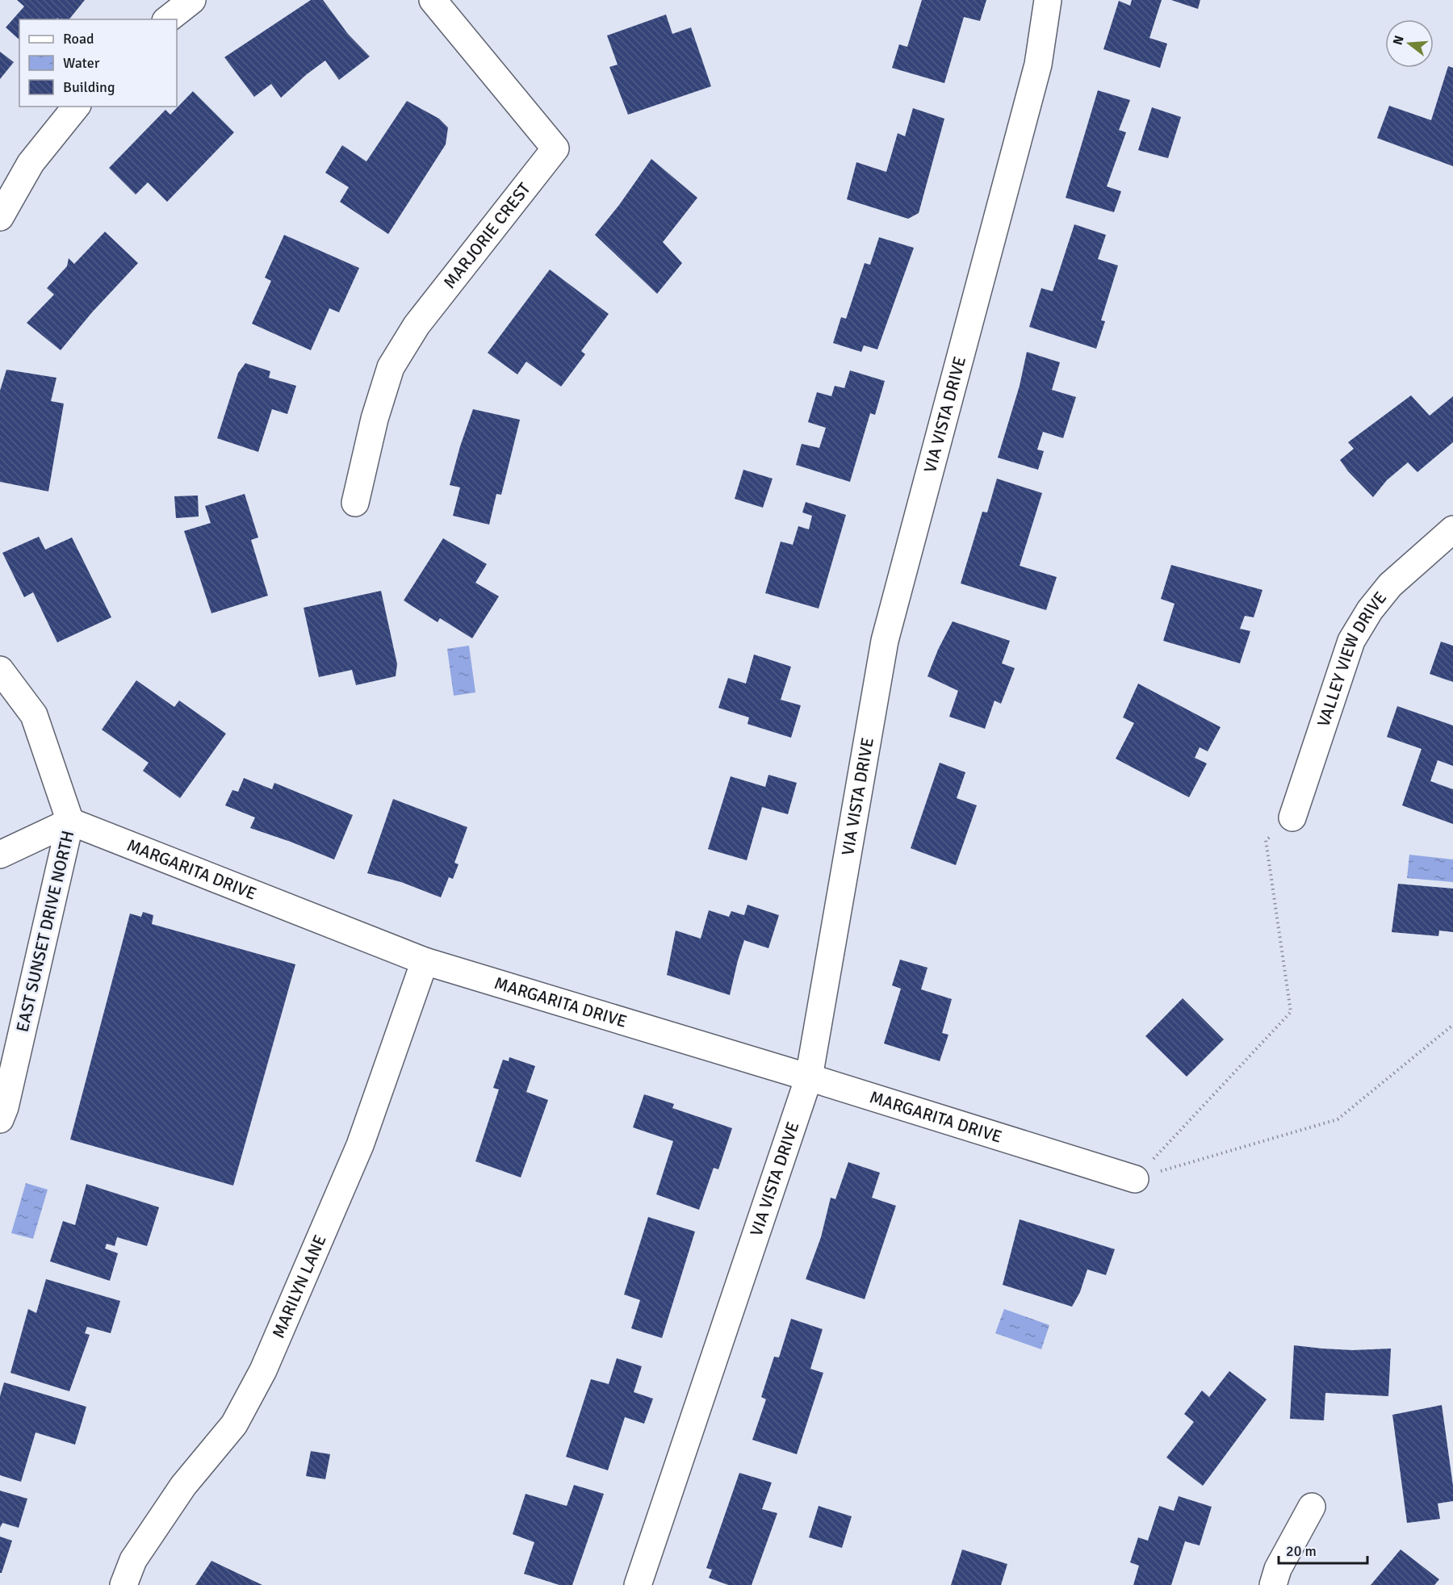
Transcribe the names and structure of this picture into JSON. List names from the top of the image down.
{
  "streets": {
    "street": [
      "MARJORIE CREST",
      "VIA VISTA DRIVE",
      "VALLEY VIEW DRIVE",
      "MARGARITA DRIVE",
      "EAST SUNSET DRIVE NORTH",
      "MARILYN LANE"
    ]
  },
  "crossings": [
    ["VIA VISTA DRIVE", "MARGARITA DRIVE"],
    ["MARGARITA DRIVE", "EAST SUNSET DRIVE NORTH"],
    ["MARGARITA DRIVE", "MARILYN LANE"]
  ],
  "legend": ["Road", "Water", "Building"],
  "scale_bar": "20 m",
  "north": "left"
}
